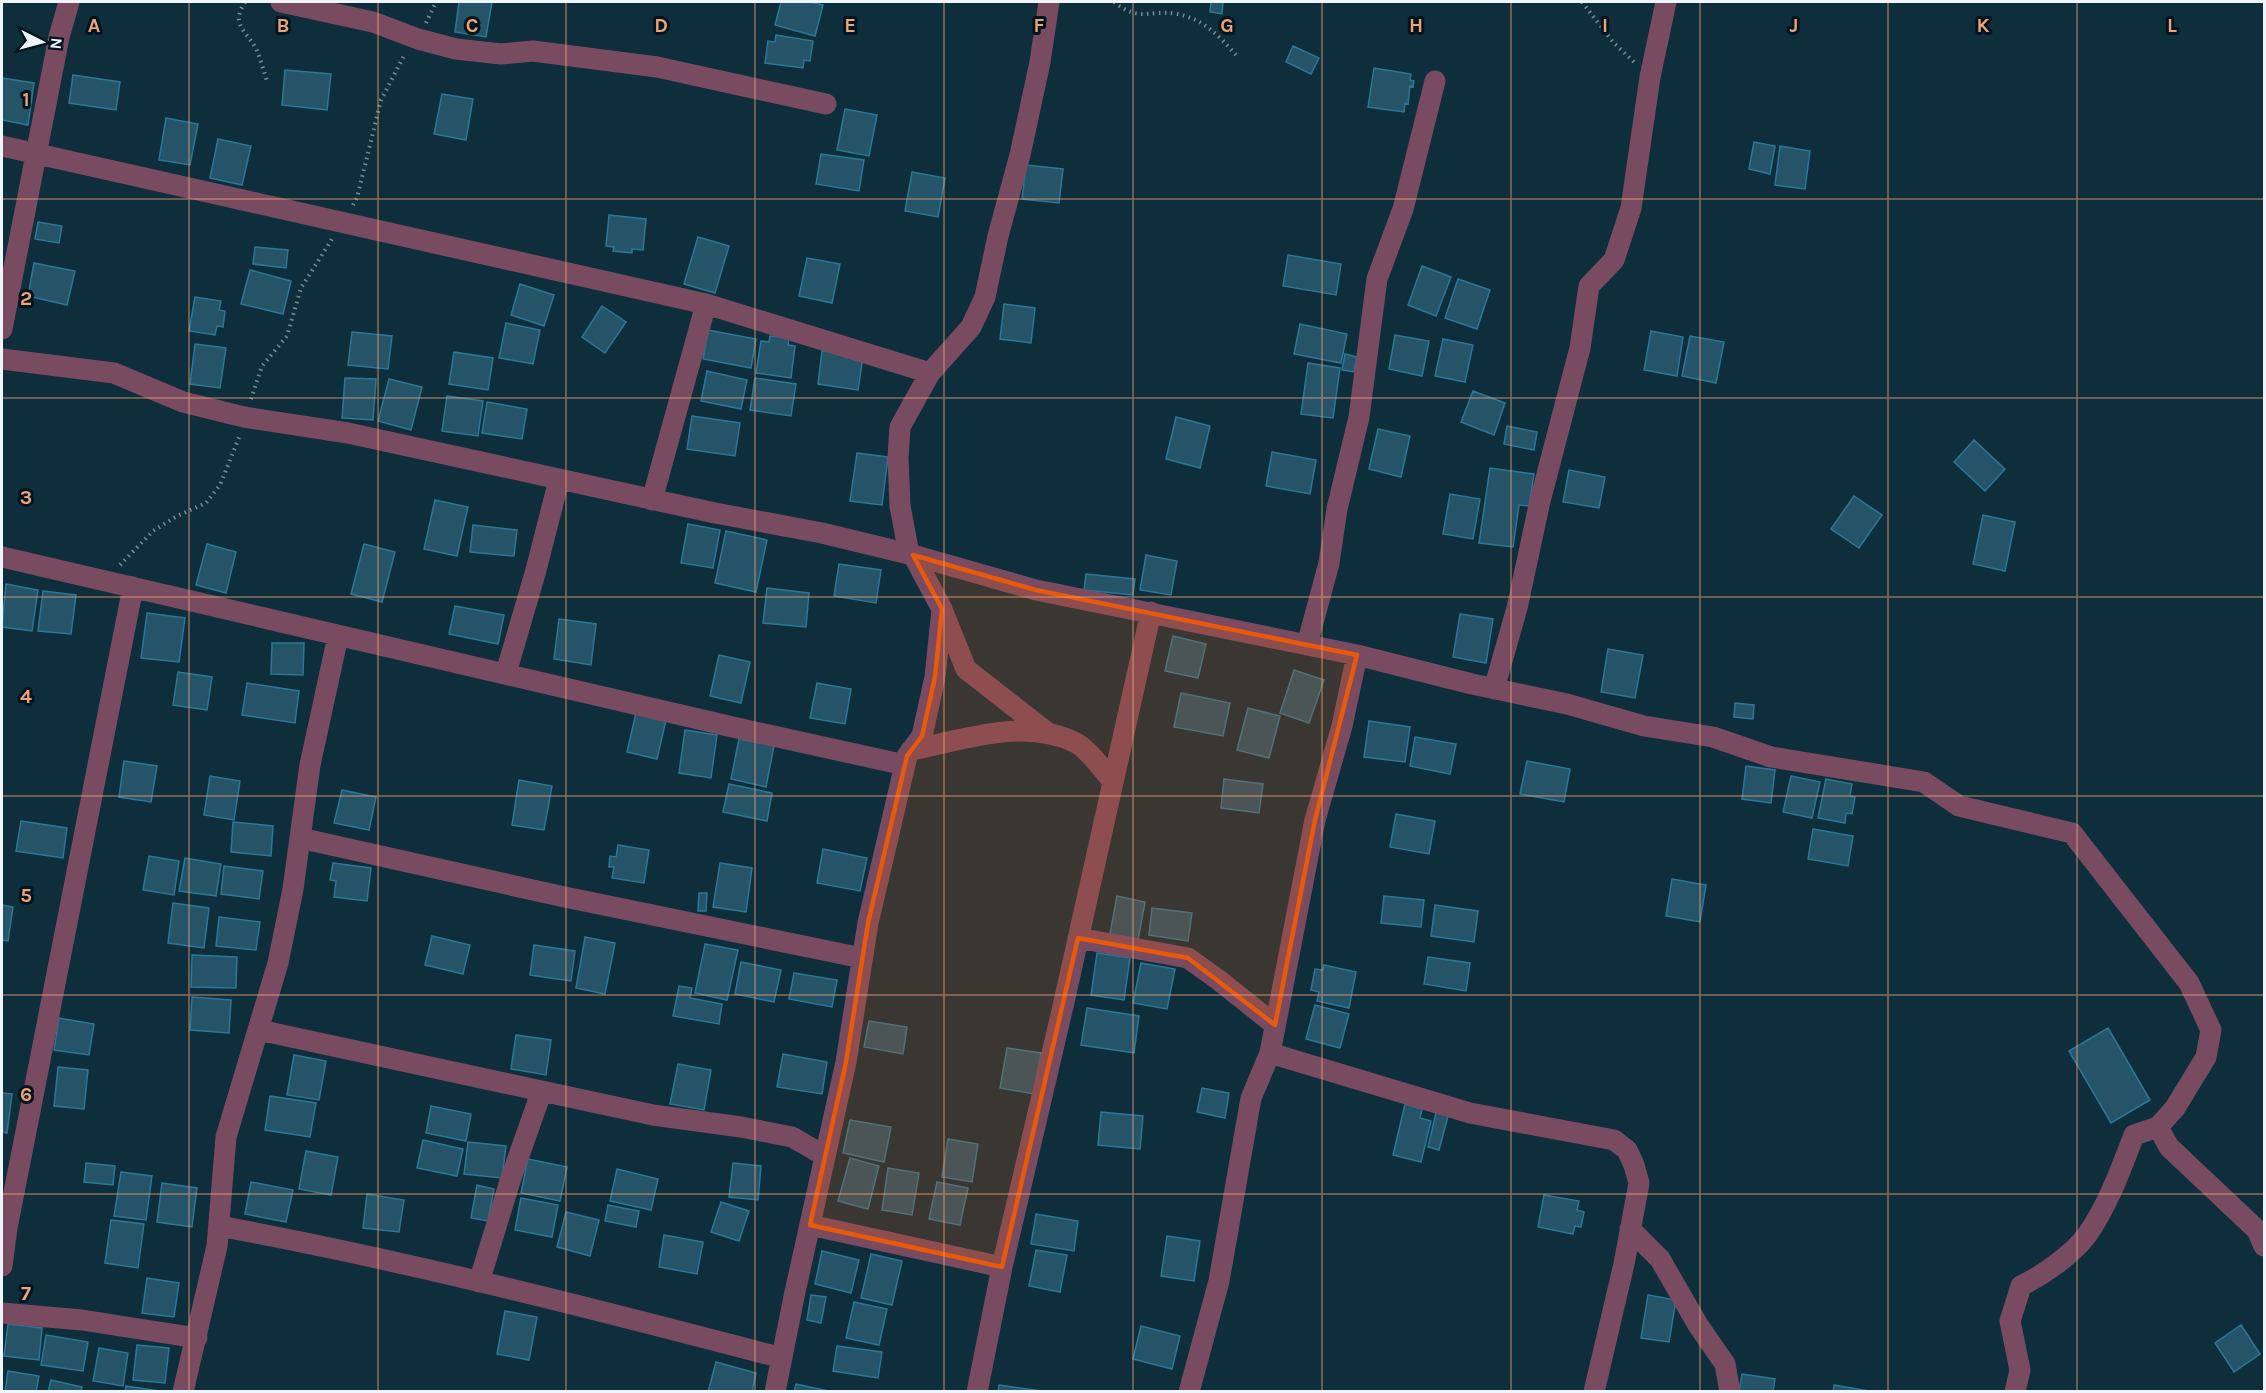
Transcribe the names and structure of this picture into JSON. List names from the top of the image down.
{
  "north": "right",
  "grid": {
    "columns": [
      "A",
      "B",
      "C",
      "D",
      "E",
      "F",
      "G",
      "H",
      "I",
      "J",
      "K",
      "L"
    ],
    "rows": [
      "1",
      "2",
      "3",
      "4",
      "5",
      "6",
      "7"
    ]
  }
}
